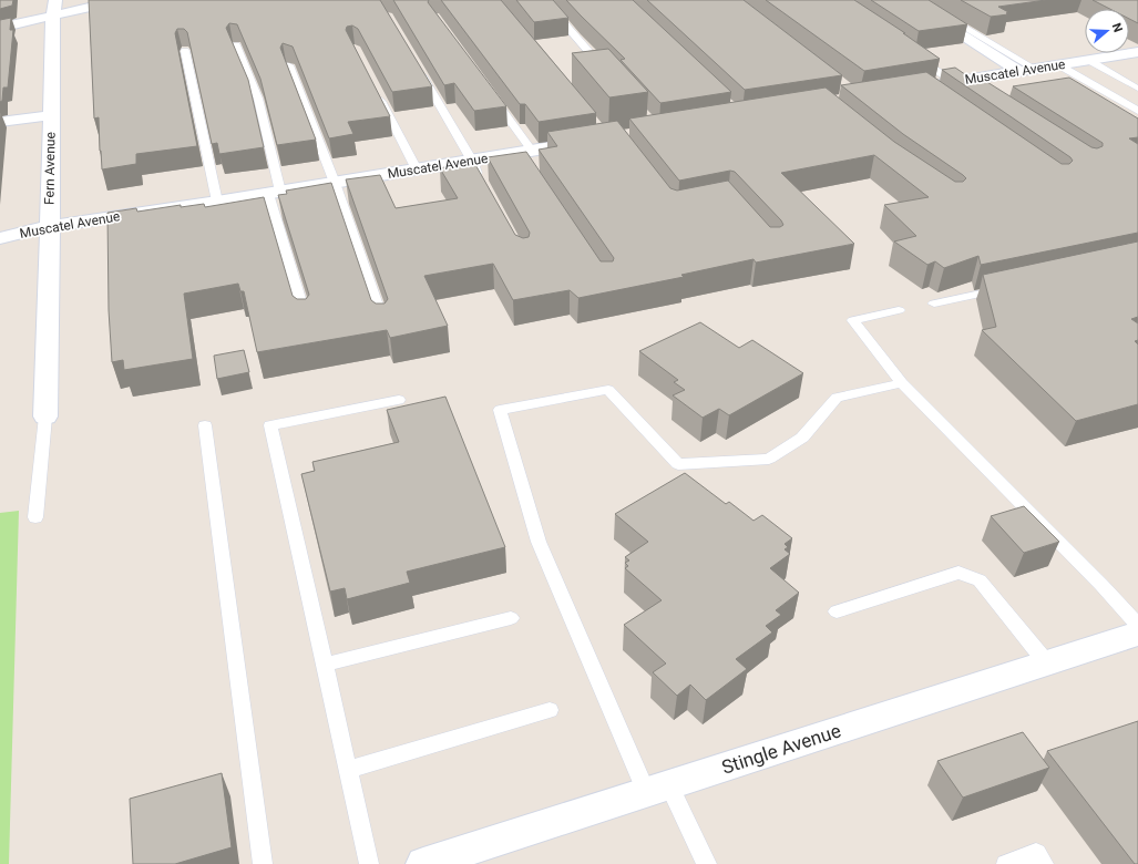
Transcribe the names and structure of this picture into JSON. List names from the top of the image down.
{
  "streets": {
    "street": ["Muscatel Avenue", "Fern Avenue", "Stingle Avenue"]
  },
  "crossings": [
    ["Muscatel Avenue", "Fern Avenue"]
  ],
  "north": "right"
}
